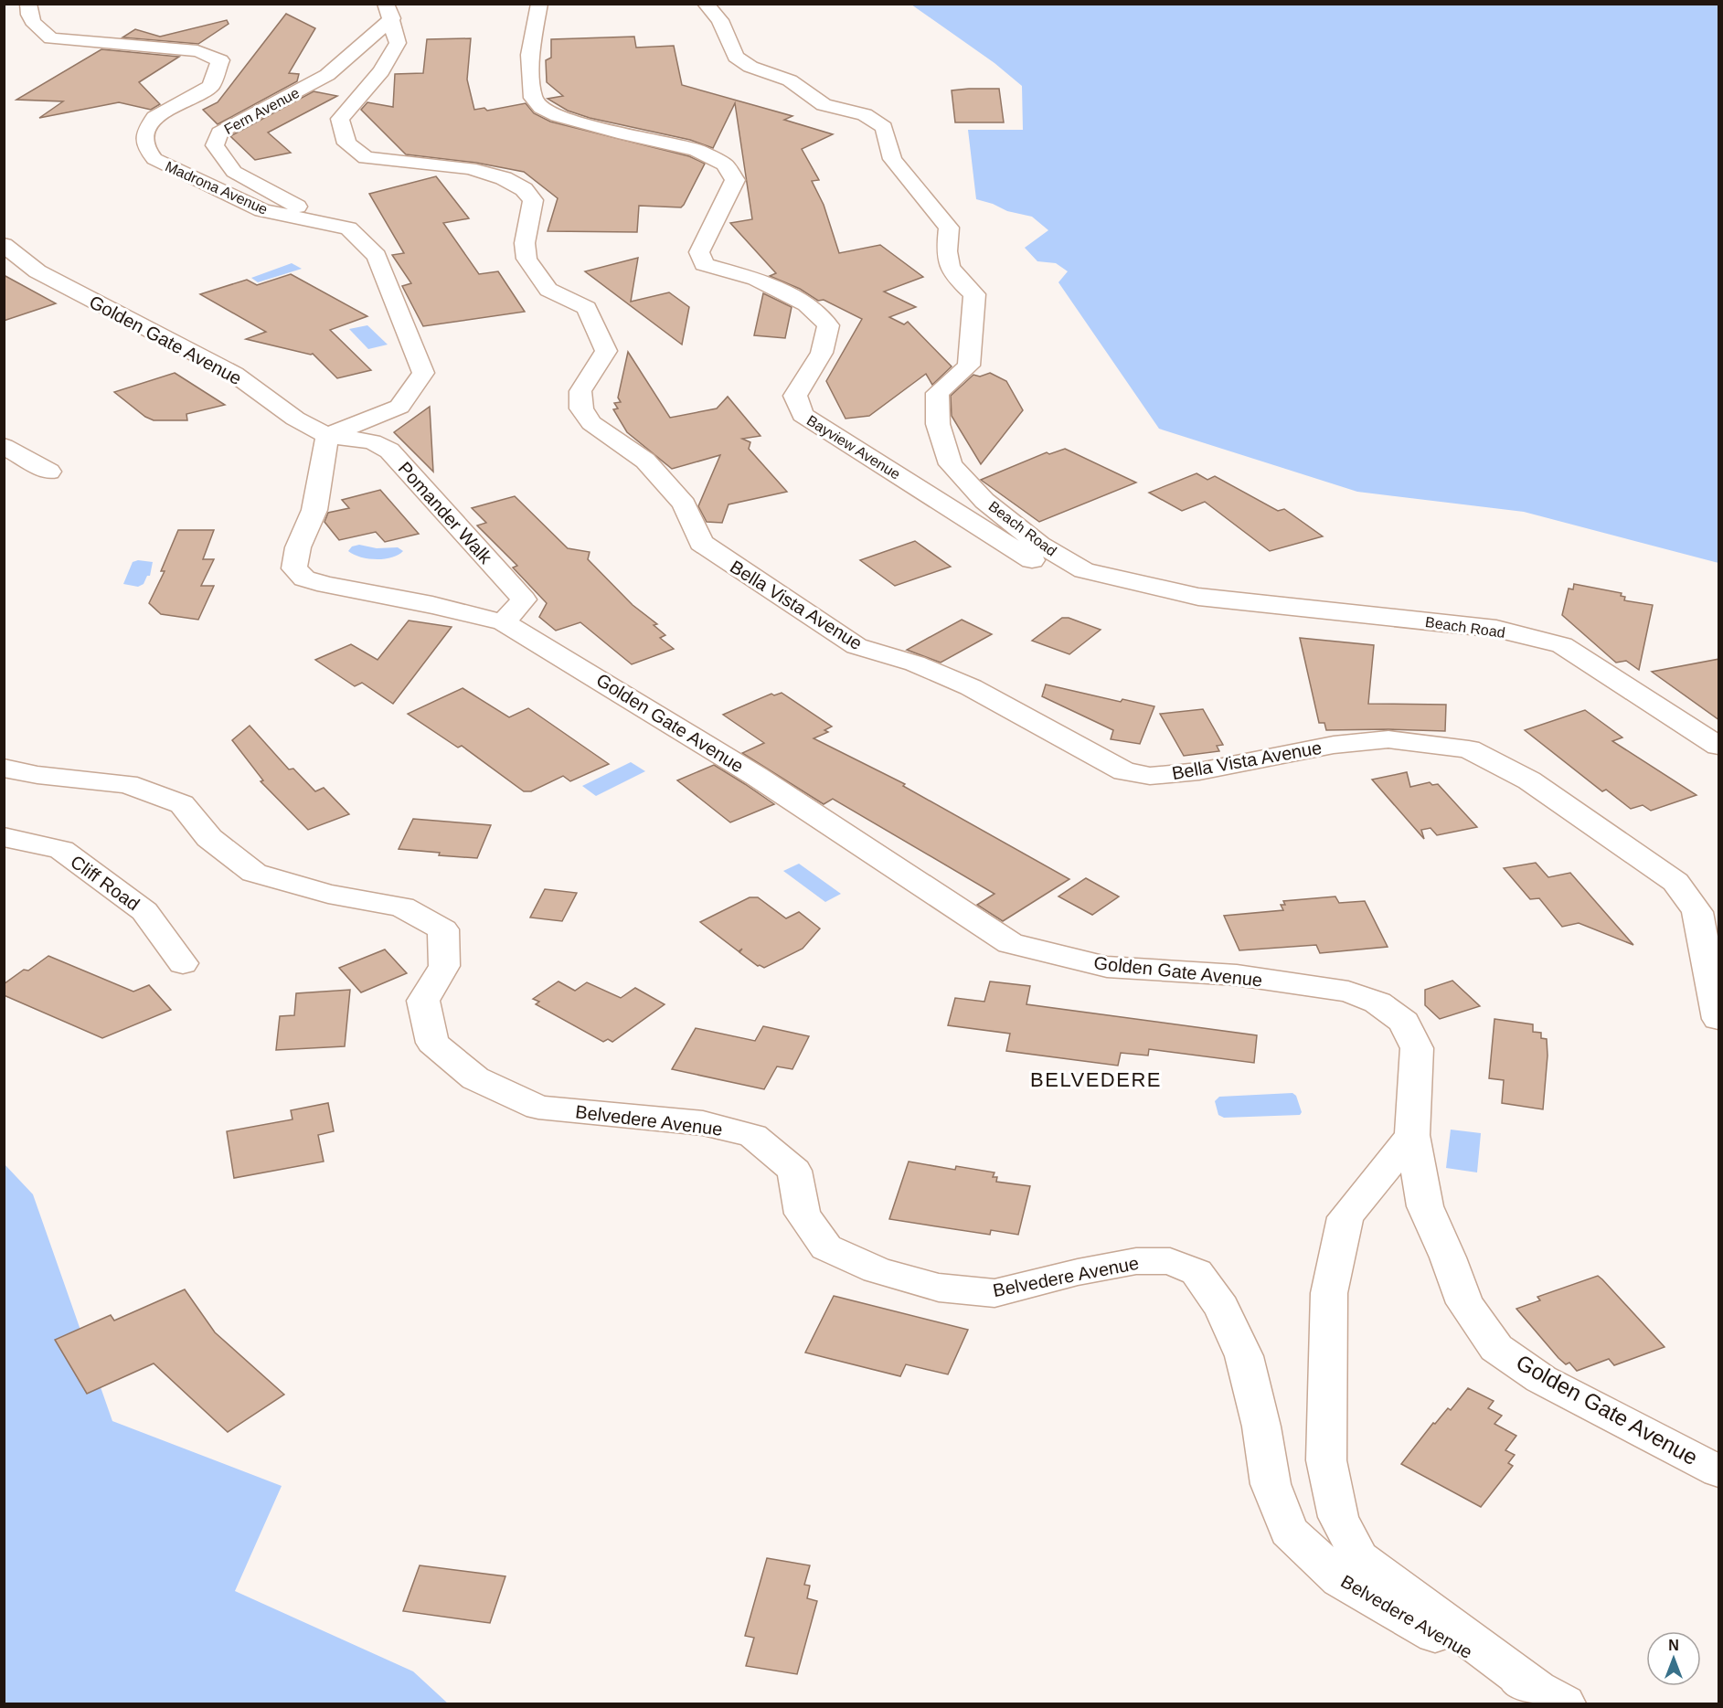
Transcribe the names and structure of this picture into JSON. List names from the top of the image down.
{
  "streets": {
    "street": [
      "Fern Avenue",
      "Madrona Avenue",
      "Golden Gate Avenue",
      "Bayview Avenue",
      "Pomander Walk",
      "Beach Road",
      "Bella Vista Avenue",
      "Cliff Road",
      "Belvedere Avenue"
    ]
  },
  "crossings": [
    ["Fern Avenue", "Madrona Avenue"],
    ["Fern Avenue", "Bella Vista Avenue"],
    ["Madrona Avenue", "Golden Gate Avenue"],
    ["Madrona Avenue", "Pomander Walk"],
    ["Golden Gate Avenue", "Pomander Walk"],
    ["Bayview Avenue", "Beach Road"]
  ],
  "districts": ["BELVEDERE"],
  "north": "top"
}
